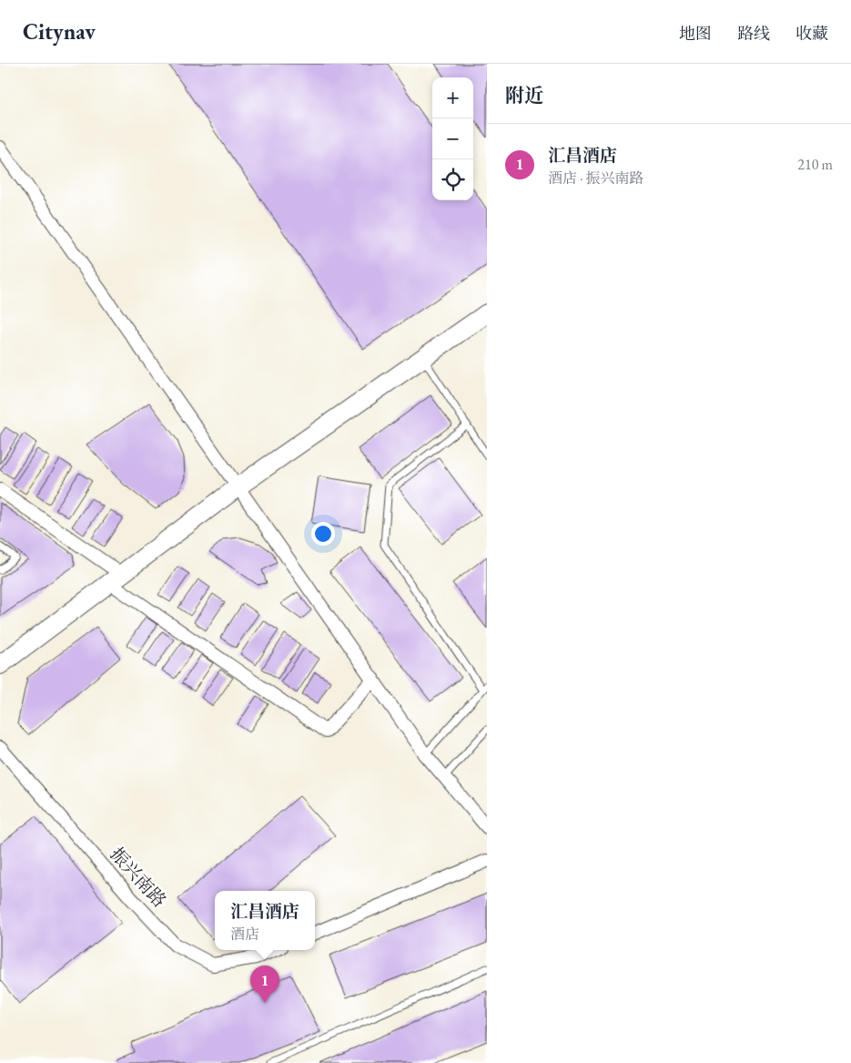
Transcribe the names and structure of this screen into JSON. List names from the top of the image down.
{
  "streets": {
    "street": ["振兴南路"]
  },
  "page": {
    "header": "Citynav",
    "nav": ["地图", "路线", "收藏"],
    "heading": "附近",
    "map_buttons": ["+", "−"],
    "list": [
      {
        "mark": "1",
        "name": "汇昌酒店",
        "note": "酒店 · 振兴南路",
        "value": "210 m"
      }
    ],
    "popup": ["汇昌酒店", "酒店"],
    "pins": "1"
  }
}
